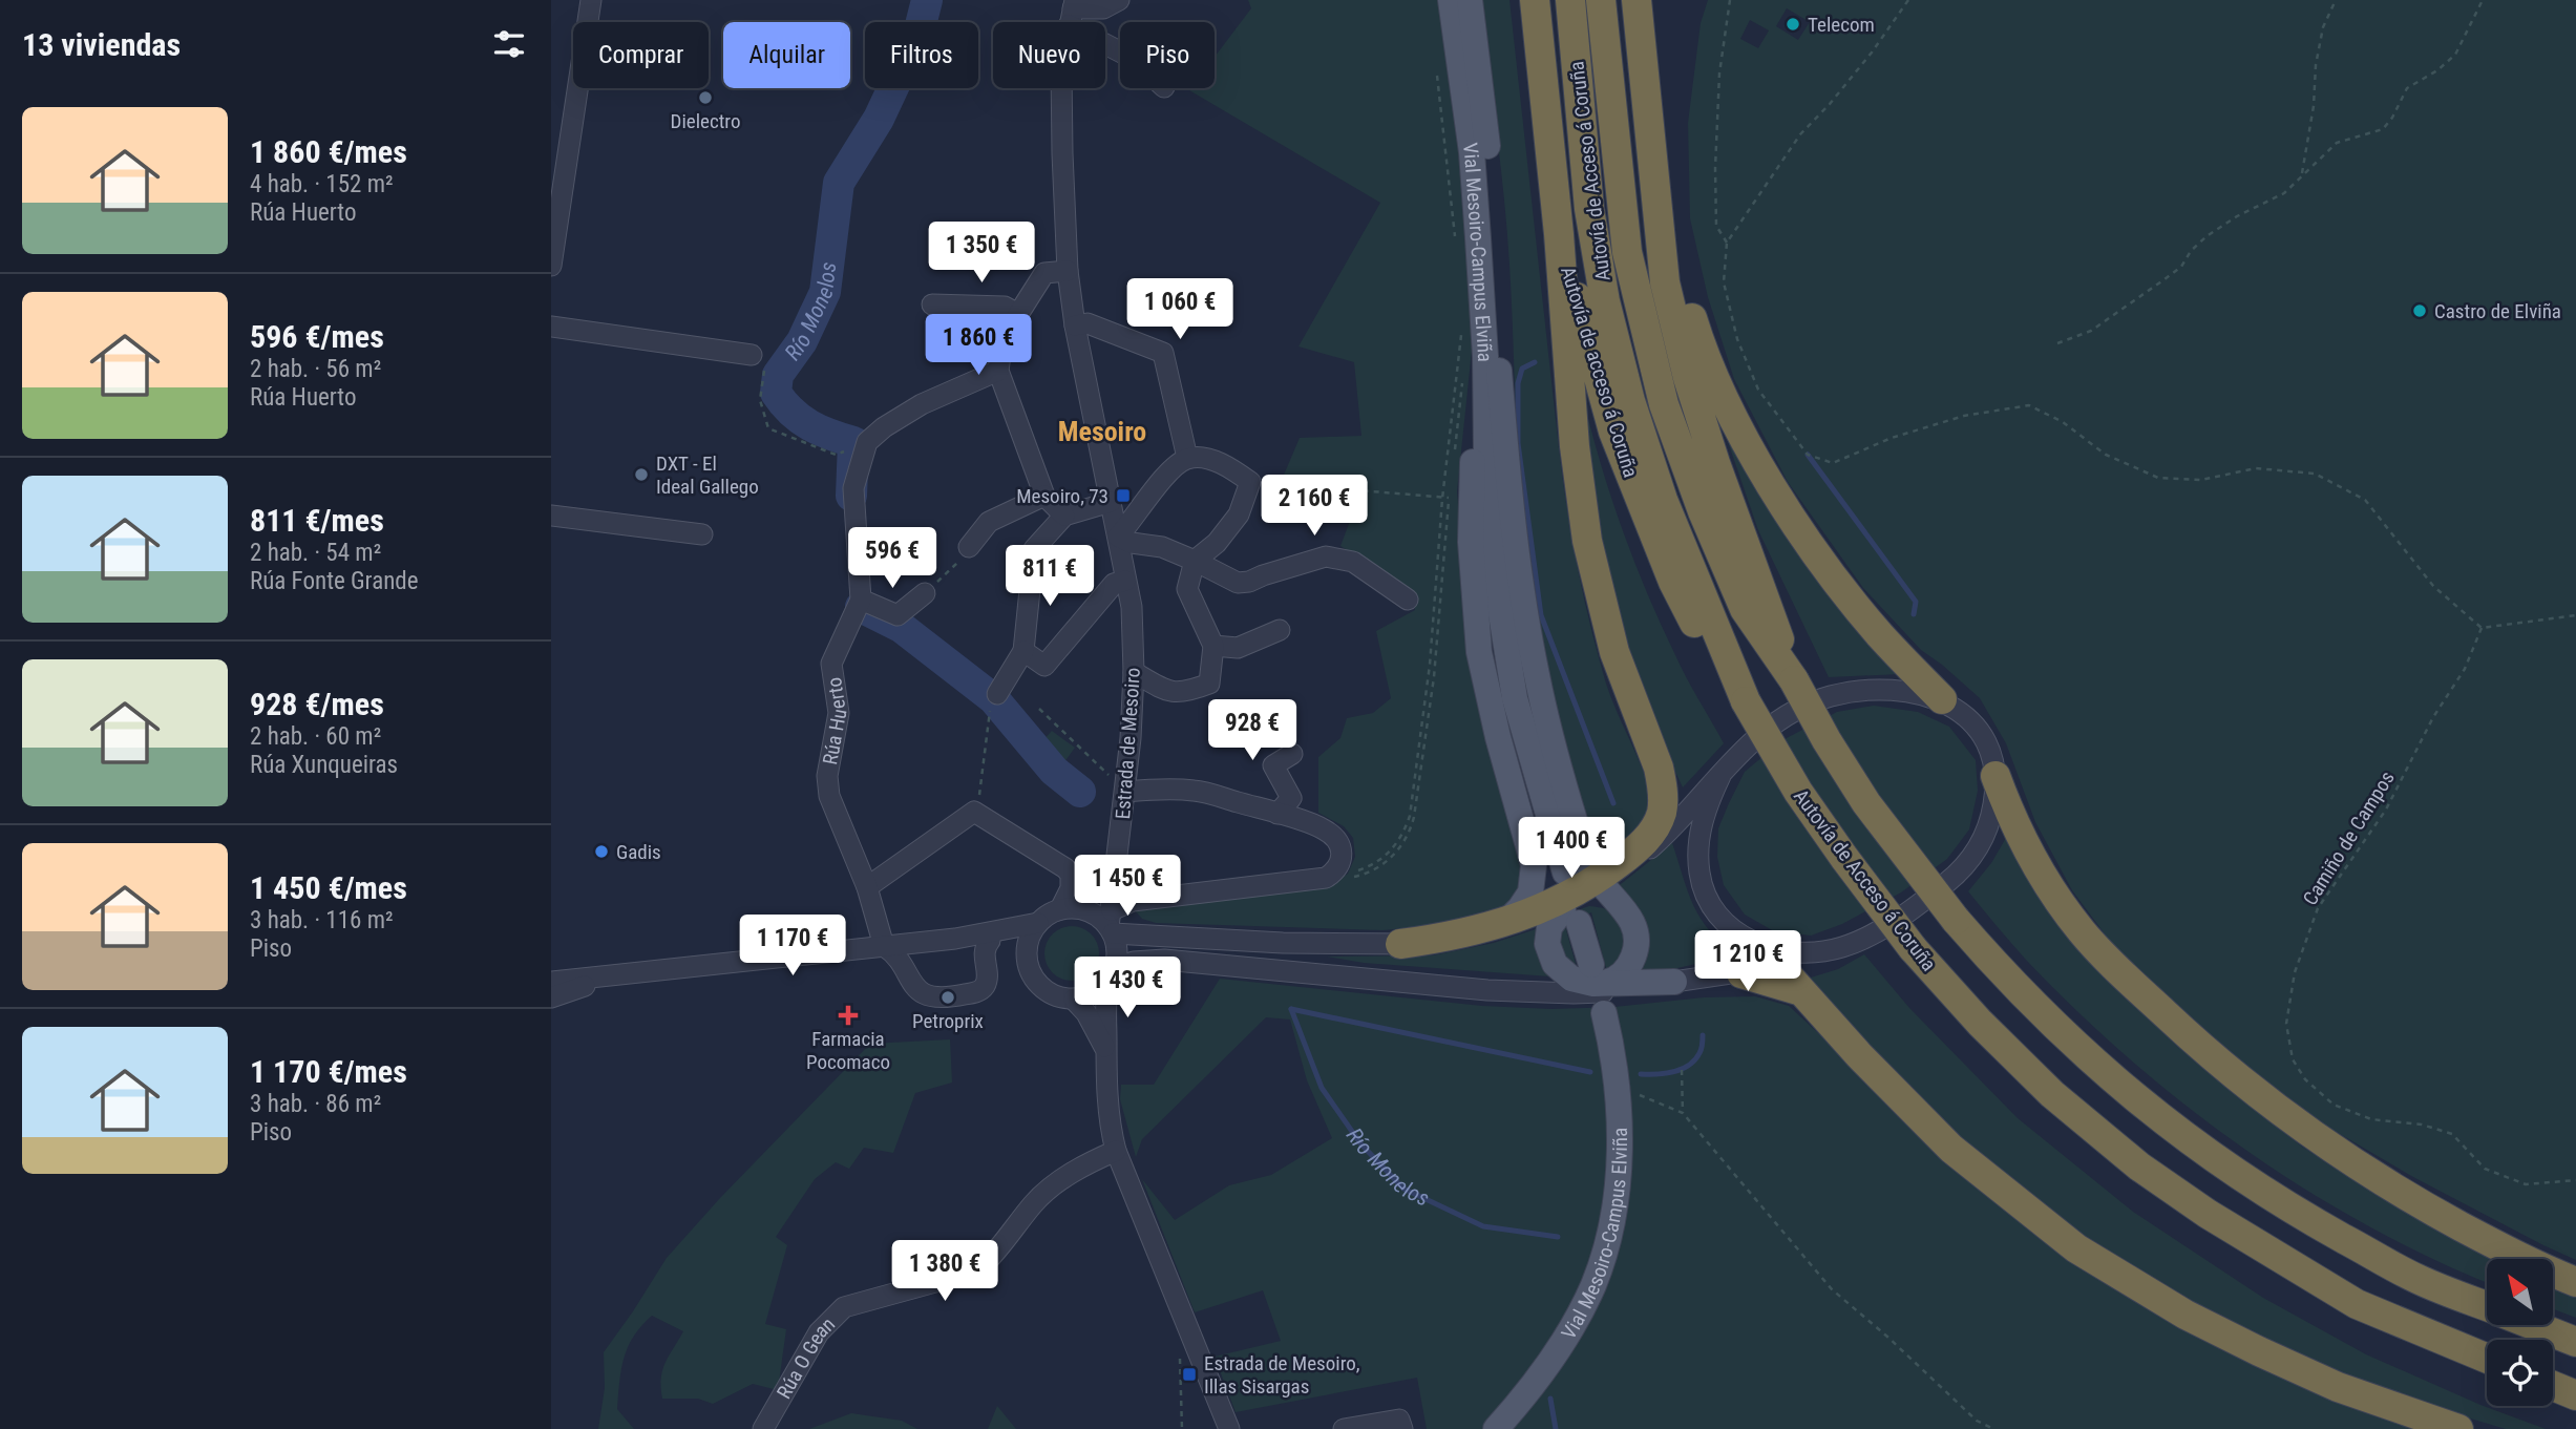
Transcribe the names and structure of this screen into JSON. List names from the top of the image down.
{
  "streets": {
    "highway": ["Autovía de Acceso á Coruña", "Autovía de acceso á Coruña"],
    "main road": ["Vial Mesoiro-Campus Elviña"],
    "street": ["Rúa Huerto", "Estrada de Mesoiro", "Rúa O Gean"],
    "path": ["Camiño de Campos"]
  },
  "crossings": [
    ["Autovía de Acceso á Coruña", "Autovía de acceso á Coruña"],
    ["Estrada de Mesoiro", "Rúa O Gean"]
  ],
  "districts": ["Mesoiro"],
  "water": ["Río Monelos"],
  "places": {
    "other": [
      "Telecom",
      "Dielectro",
      "Castro de Elviña",
      "DXT - El Ideal Gallego",
      "Gadis",
      "Petroprix"
    ],
    "transit": ["Mesoiro, 73", "Estrada de Mesoiro, Illas Sisargas"],
    "health": ["Farmacia Pocomaco"]
  },
  "north": "top left",
  "page": {
    "heading": "13 viviendas",
    "chip": [
      "Comprar",
      "Alquilar",
      "Filtros",
      "Nuevo",
      "Piso"
    ],
    "list": [
      {
        "name": "1 860 €/mes",
        "note": "4 hab. · 152 m² · Rúa Huerto"
      },
      {
        "name": "596 €/mes",
        "note": "2 hab. · 56 m² · Rúa Huerto"
      },
      {
        "name": "811 €/mes",
        "note": "2 hab. · 54 m² · Rúa Fonte Grande"
      },
      {
        "name": "928 €/mes",
        "note": "2 hab. · 60 m² · Rúa Xunqueiras"
      },
      {
        "name": "1 450 €/mes",
        "note": "3 hab. · 116 m² · Piso"
      },
      {
        "name": "1 170 €/mes",
        "note": "3 hab. · 86 m² · Piso"
      }
    ],
    "price": [
      "1 350 €",
      "1 060 €",
      "1 860 €",
      "2 160 €",
      "596 €",
      "811 €",
      "928 €",
      "1 400 €",
      "1 450 €",
      "1 170 €",
      "1 210 €",
      "1 430 €",
      "1 380 €"
    ]
  }
}
